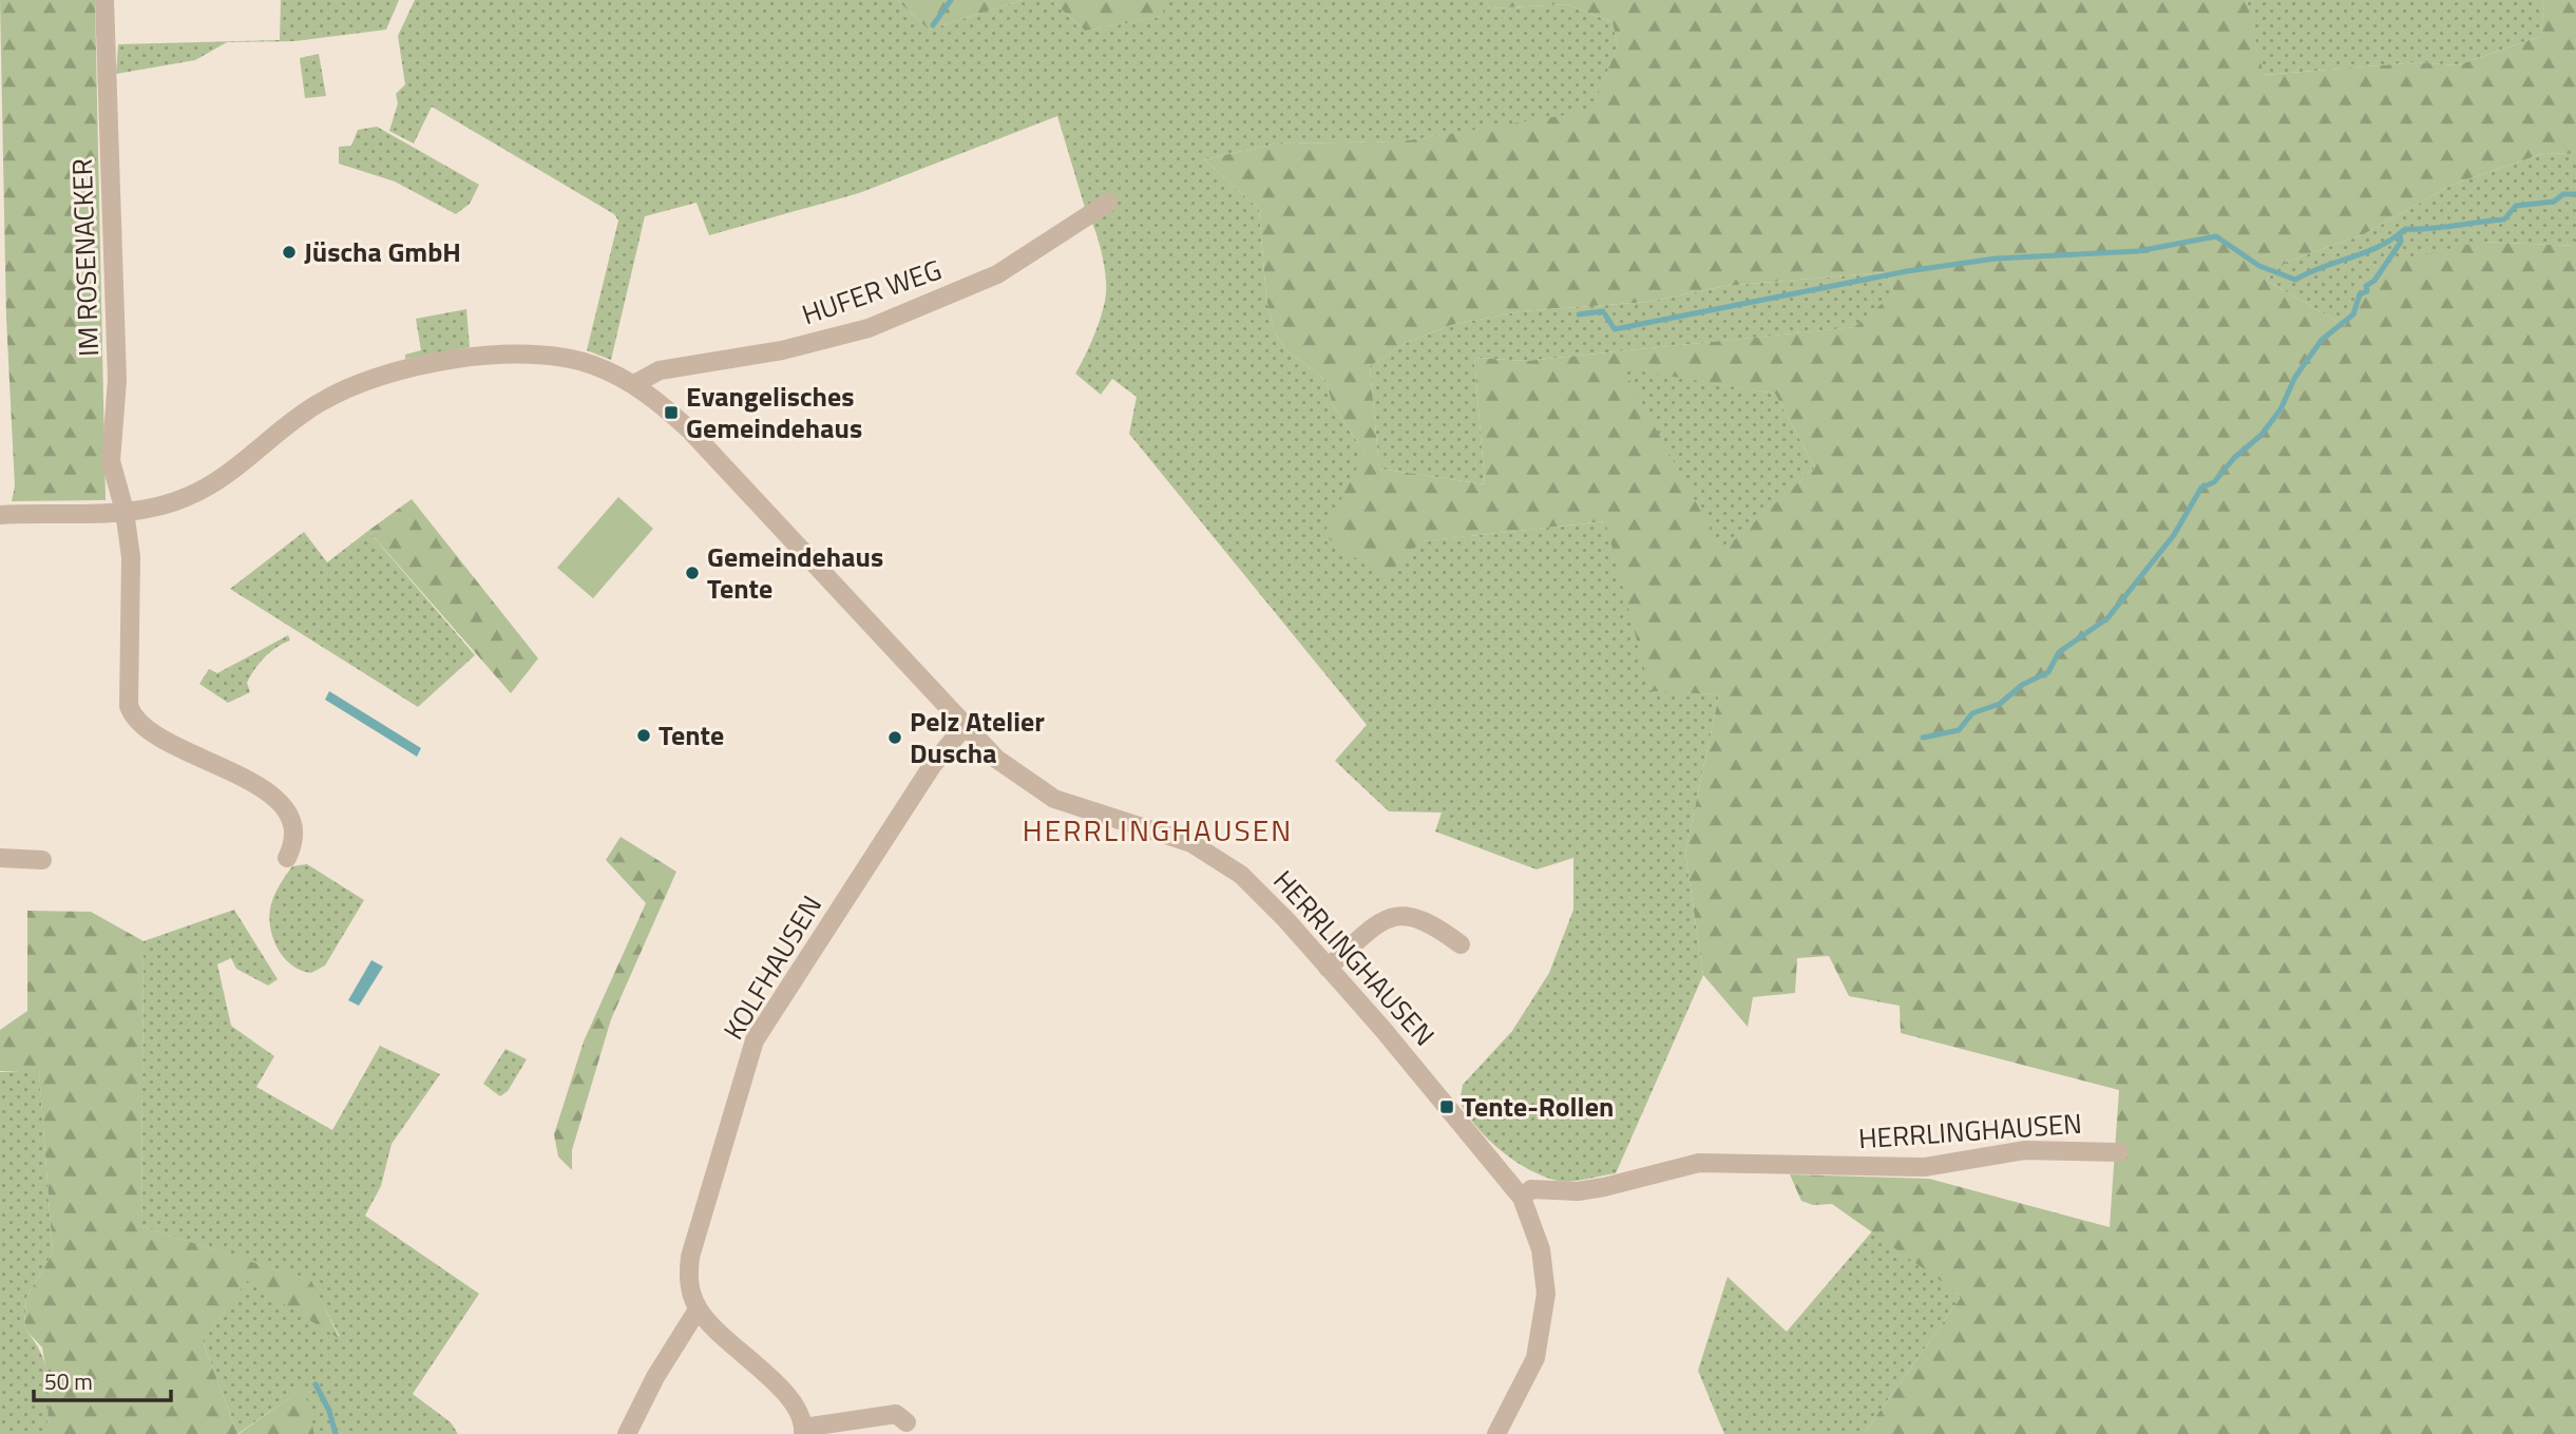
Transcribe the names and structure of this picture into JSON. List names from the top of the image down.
{
  "streets": {
    "street": [
      "IM ROSENACKER",
      "HUFER WEG",
      "HERRLINGHAUSEN",
      "KOLFHAUSEN"
    ]
  },
  "crossings": [
    ["IM ROSENACKER", "HERRLINGHAUSEN"],
    ["HUFER WEG", "HERRLINGHAUSEN"],
    ["HERRLINGHAUSEN", "KOLFHAUSEN"]
  ],
  "districts": ["HERRLINGHAUSEN"],
  "places": {
    "other": [
      "Jüscha GmbH",
      "Gemeindehaus Tente",
      "Tente",
      "Pelz Atelier Duscha"
    ],
    "transit": ["Evangelisches Gemeindehaus", "Tente-Rollen"]
  },
  "scale_bar": "50 m"
}
